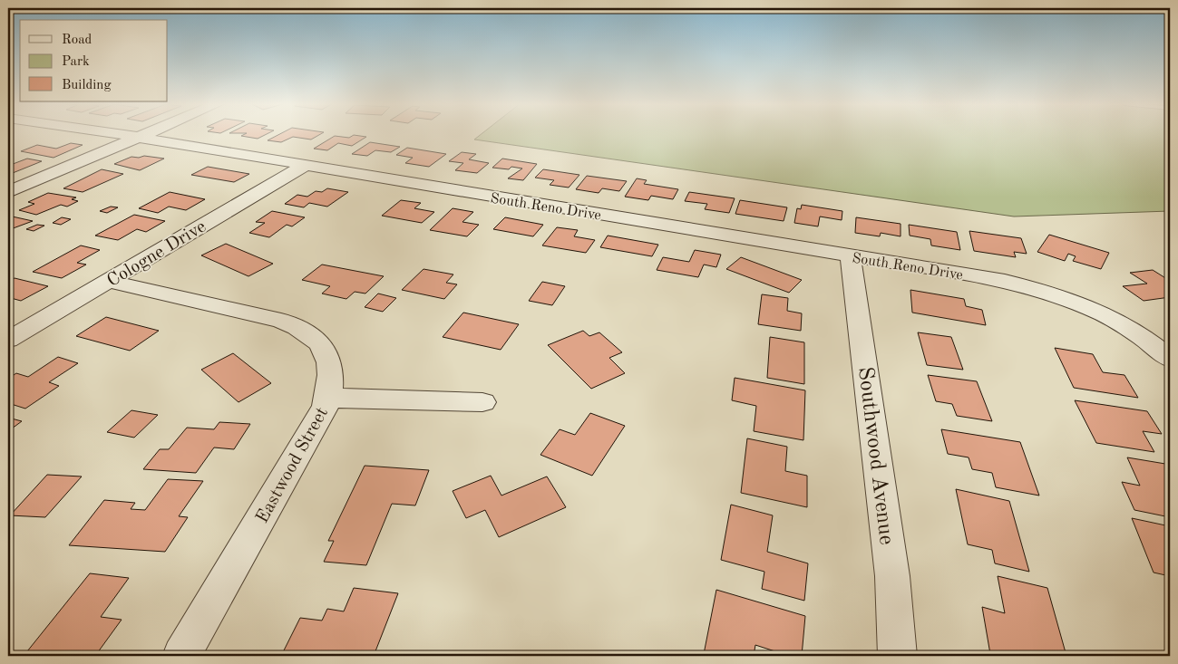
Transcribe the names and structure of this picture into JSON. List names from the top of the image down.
{
  "streets": {
    "street": [
      "South Reno Drive",
      "Cologne Drive",
      "Southwood Avenue",
      "Eastwood Street"
    ]
  },
  "crossings": [
    ["South Reno Drive", "Cologne Drive"],
    ["South Reno Drive", "Southwood Avenue"],
    ["Cologne Drive", "Eastwood Street"]
  ],
  "legend": ["Road", "Park", "Building"]
}
